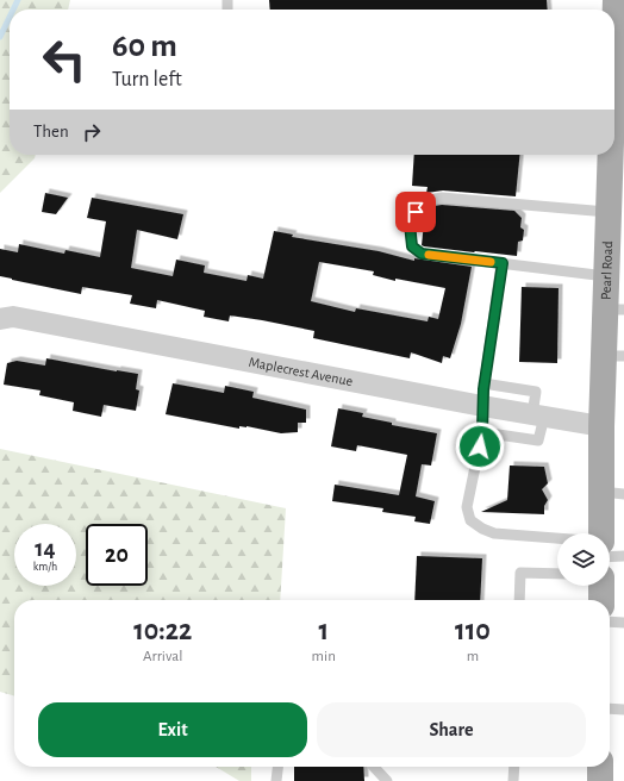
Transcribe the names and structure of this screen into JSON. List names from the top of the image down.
{
  "streets": {
    "main road": ["Pearl Road"],
    "street": ["Maplecrest Avenue"]
  },
  "crossings": [
    ["Pearl Road", "Maplecrest Avenue"]
  ],
  "page": {
    "turn": ["60 m", "Turn left"],
    "then": "Then",
    "speed": "14 km/h",
    "limit": "20",
    "eta": [
      "10:22",
      "Arrival",
      "1",
      "min",
      "110",
      "m"
    ],
    "buttons": ["Exit", "Share"]
  }
}
